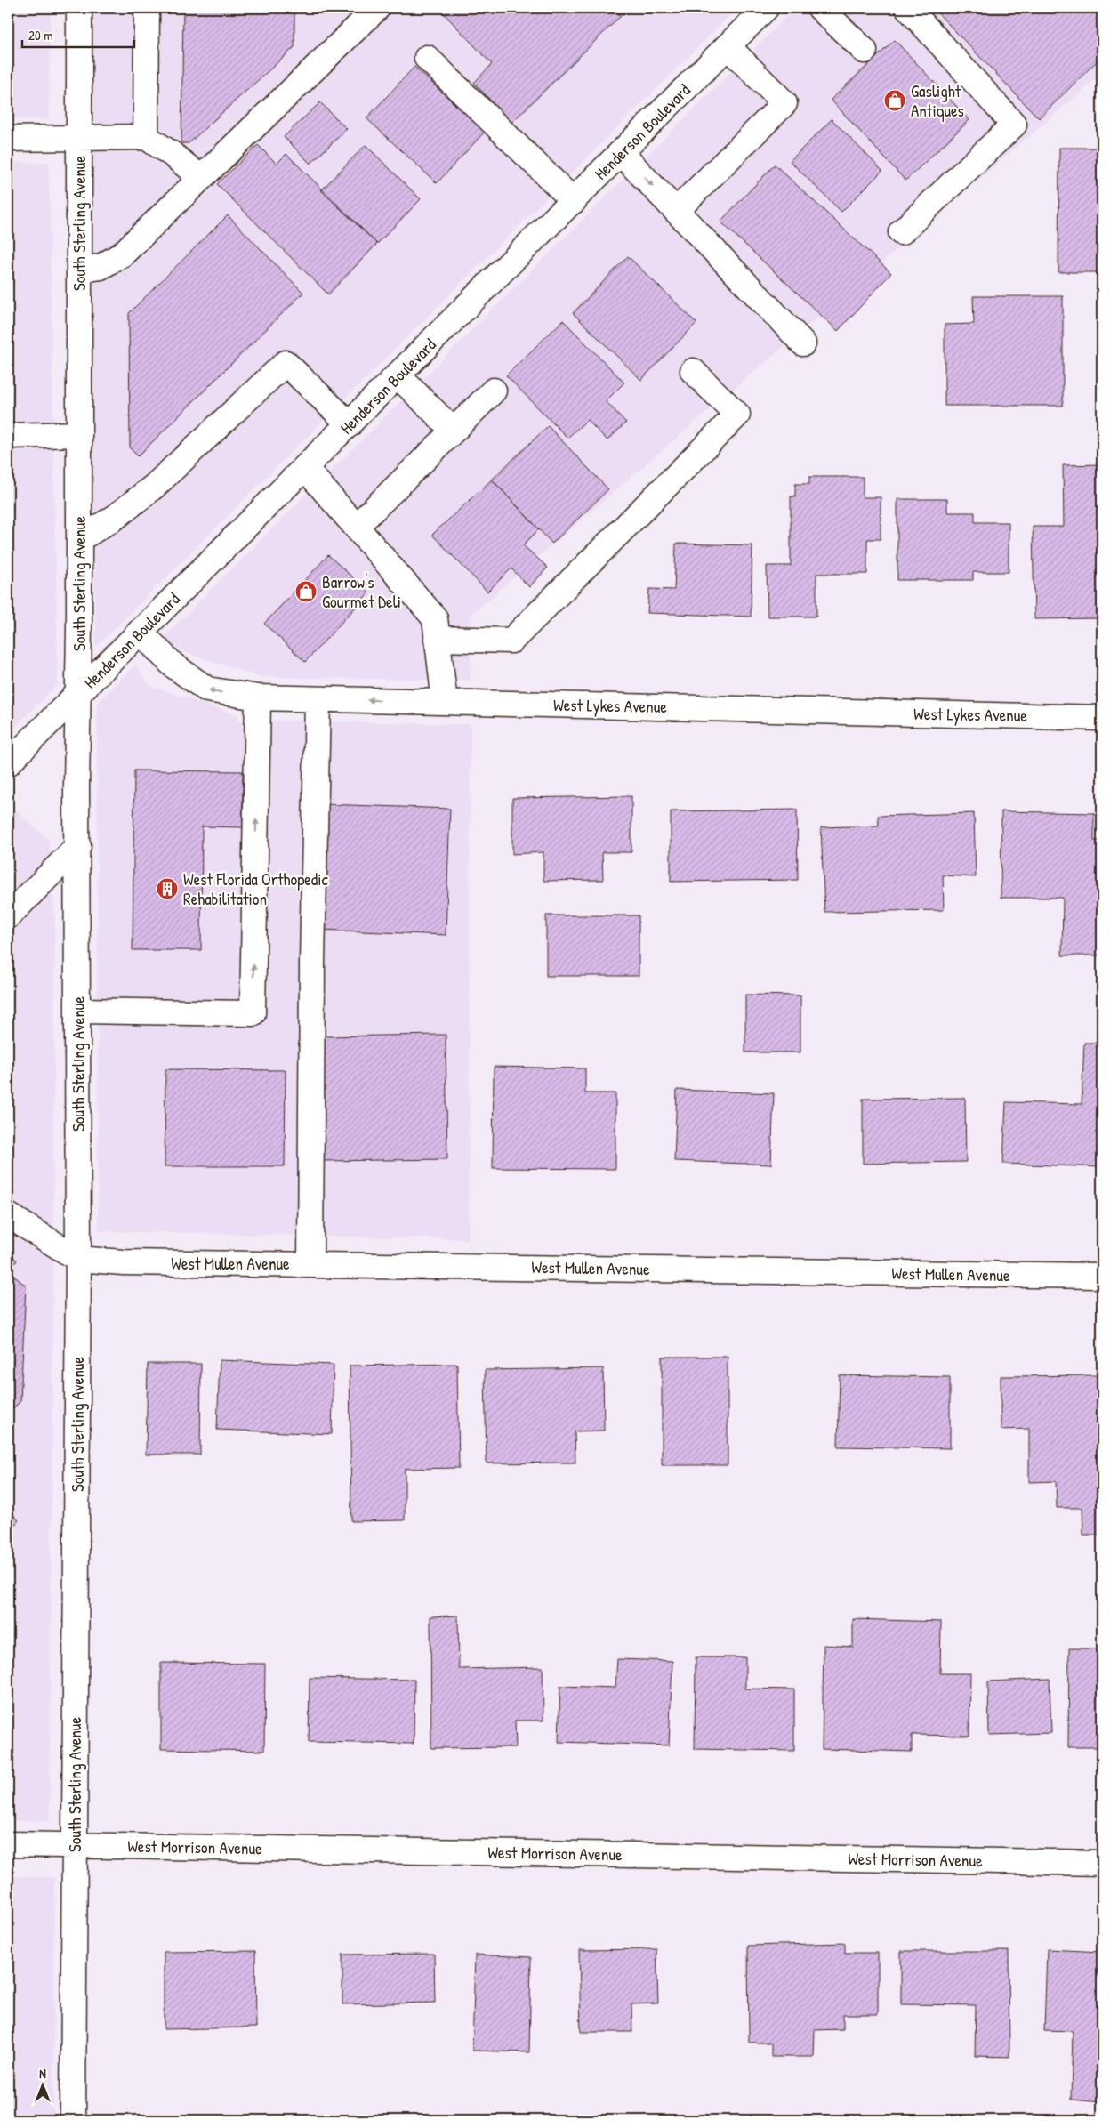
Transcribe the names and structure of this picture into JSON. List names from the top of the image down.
{
  "streets": {
    "street": [
      "Henderson Boulevard",
      "South Sterling Avenue",
      "West Lykes Avenue",
      "West Mullen Avenue",
      "West Morrison Avenue"
    ]
  },
  "crossings": [
    ["Henderson Boulevard", "South Sterling Avenue"],
    ["Henderson Boulevard", "West Lykes Avenue"],
    ["South Sterling Avenue", "West Mullen Avenue"],
    ["South Sterling Avenue", "West Morrison Avenue"]
  ],
  "places": {
    "shop": ["Gaslight Antiques", "Barrow's Gourmet Deli"],
    "building": ["West Florida Orthopedic Rehabilitation"]
  },
  "scale_bar": "20 m",
  "north": "top"
}
